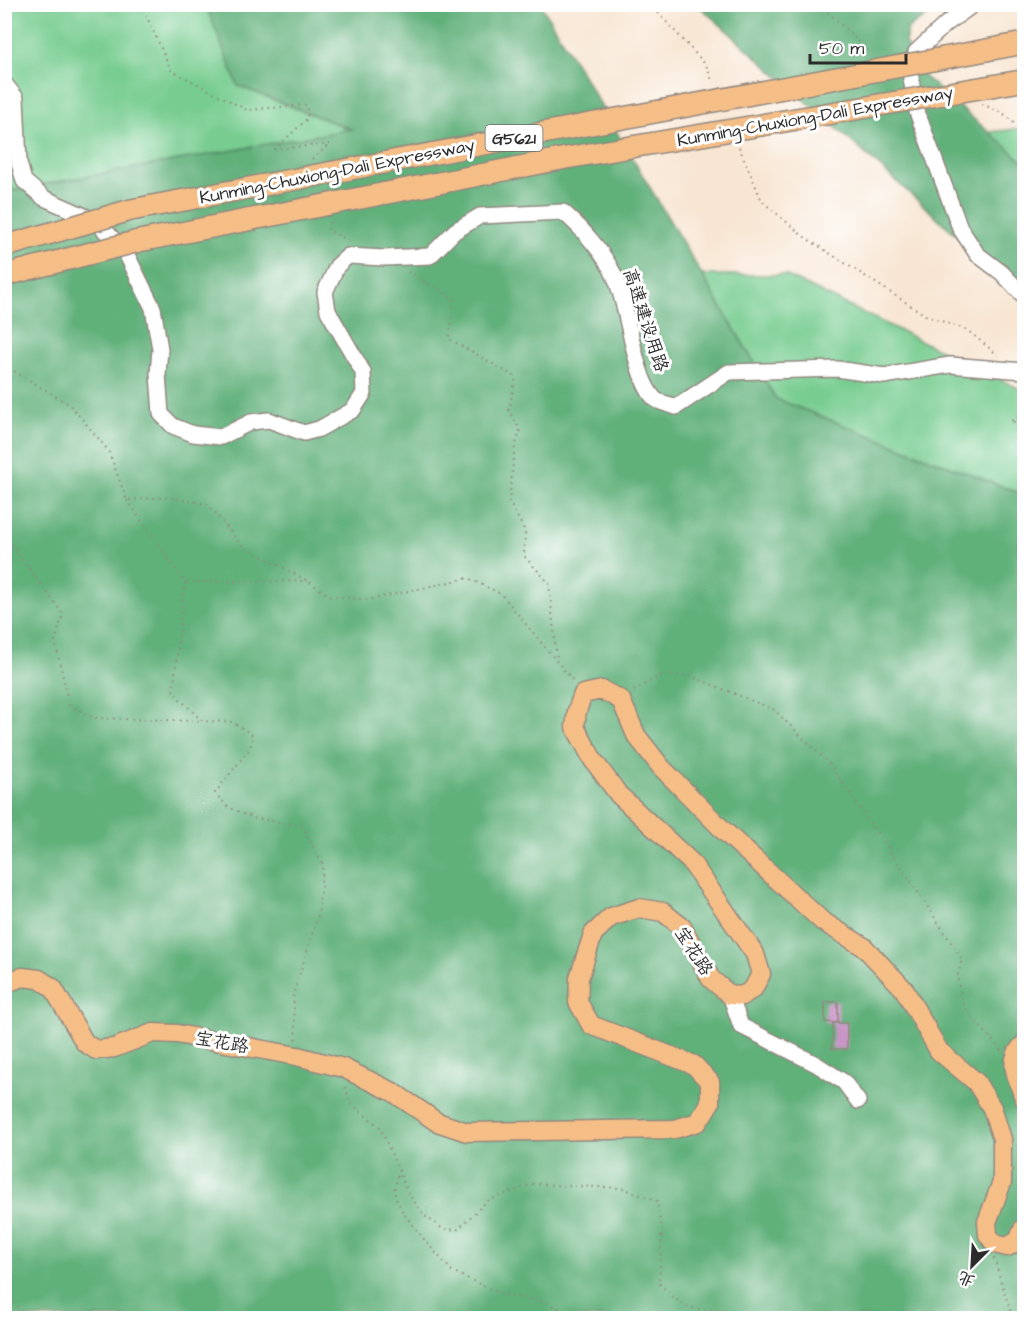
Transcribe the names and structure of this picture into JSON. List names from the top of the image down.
{
  "streets": {
    "highway": ["Kunming-Chuxiong-Dali Expressway", "G5621"],
    "main road": ["宝花路"],
    "street": ["高速建设用路"]
  },
  "scale_bar": "50 m",
  "north": "bottom left"
}
